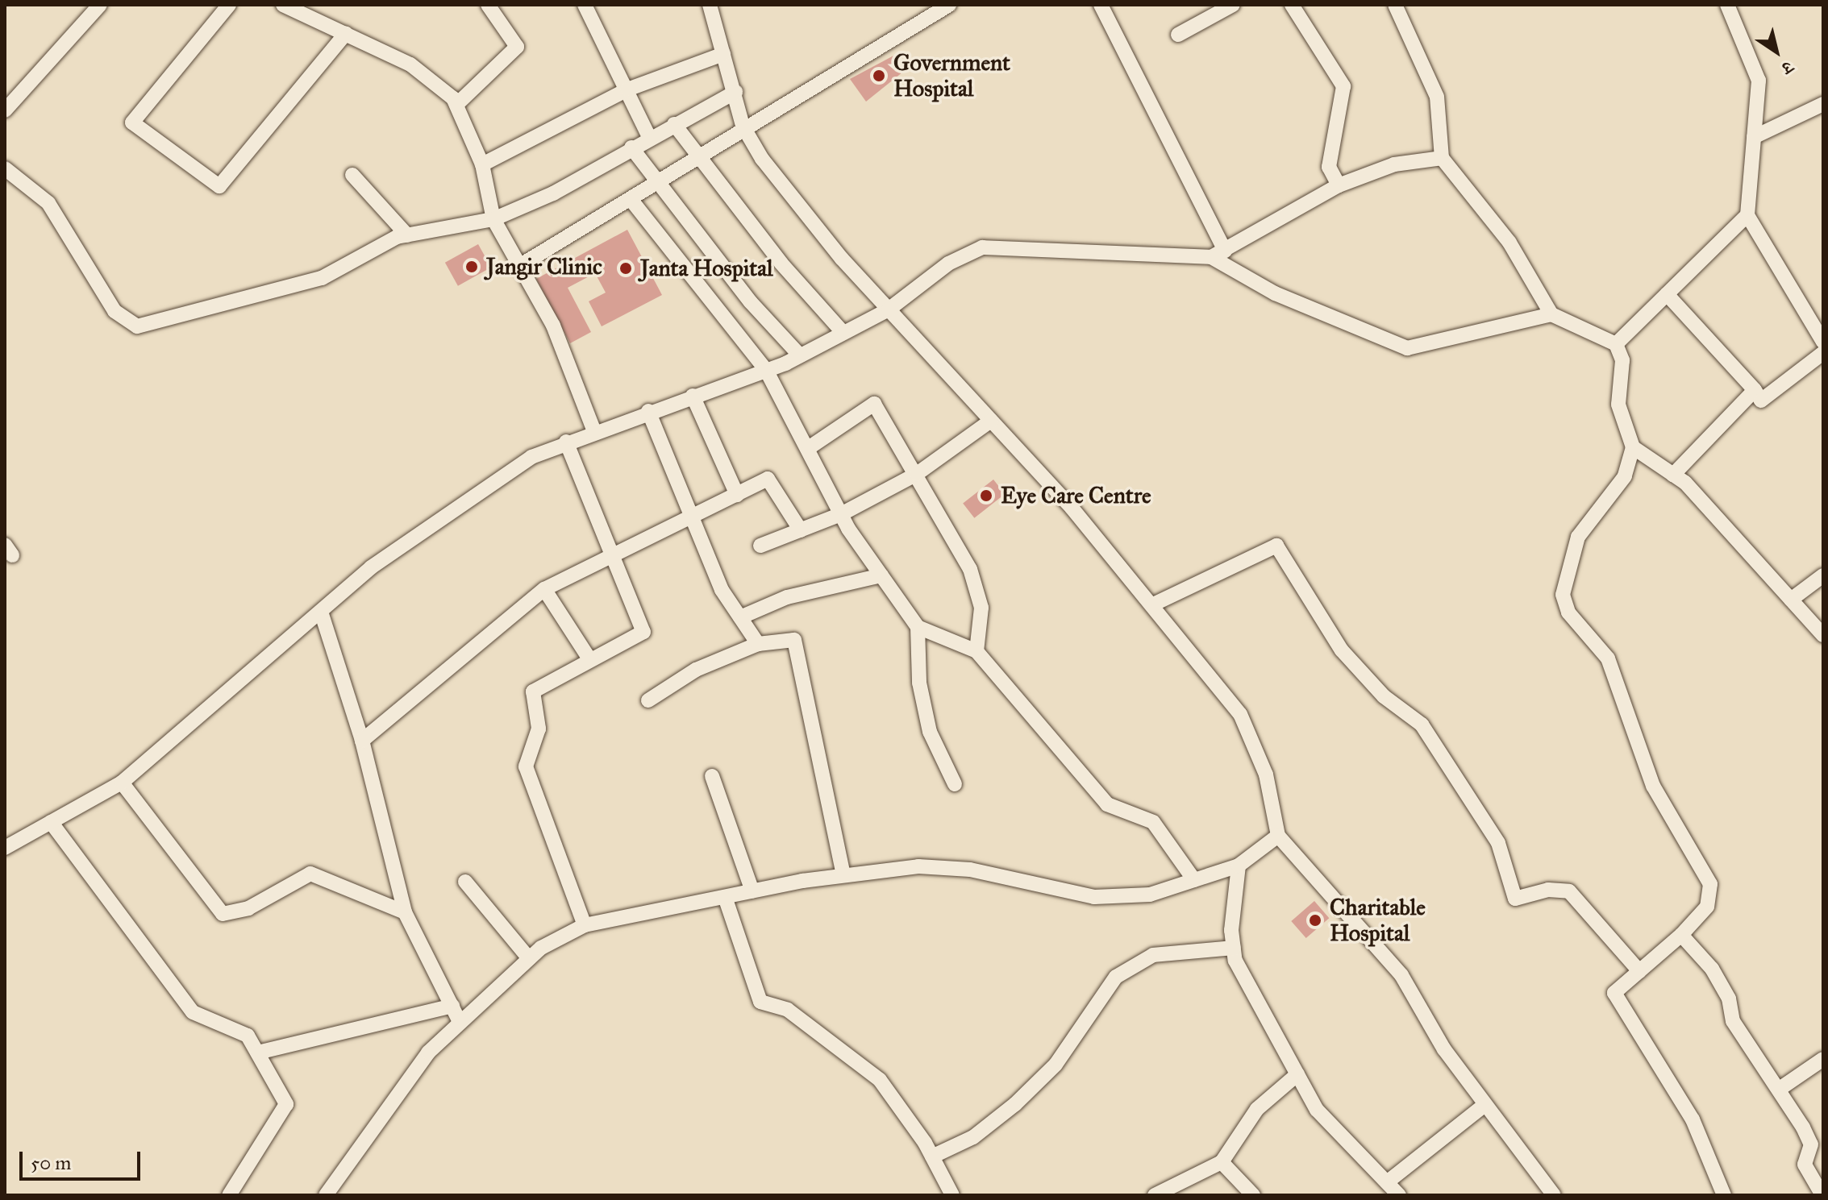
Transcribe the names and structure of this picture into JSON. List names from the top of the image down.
{
  "places": [
    "Government Hospital",
    "Jangir Clinic",
    "Janta Hospital",
    "Eye Care Centre",
    "Charitable Hospital"
  ],
  "scale_bar": "50 m",
  "north": "bottom right"
}
